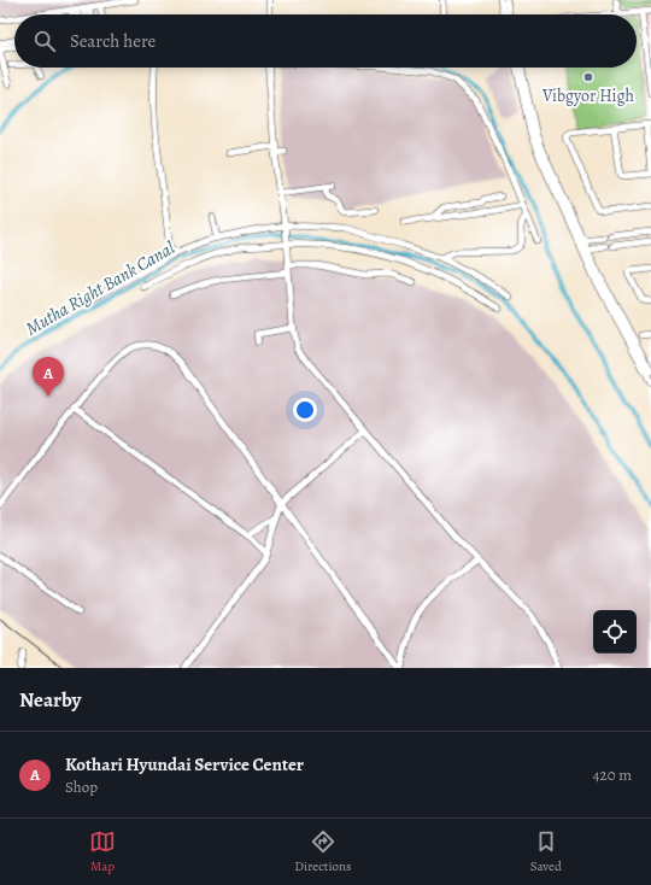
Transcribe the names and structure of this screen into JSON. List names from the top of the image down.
{
  "water": ["Mutha Right Bank Canal"],
  "places": ["Vibgyor High"],
  "page": {
    "search": "Search here",
    "pins": "A",
    "heading": "Nearby",
    "list": [
      {
        "mark": "A",
        "name": "Kothari Hyundai Service Center",
        "note": "Shop",
        "value": "420 m"
      }
    ],
    "nav": ["Map", "Directions", "Saved"]
  }
}
